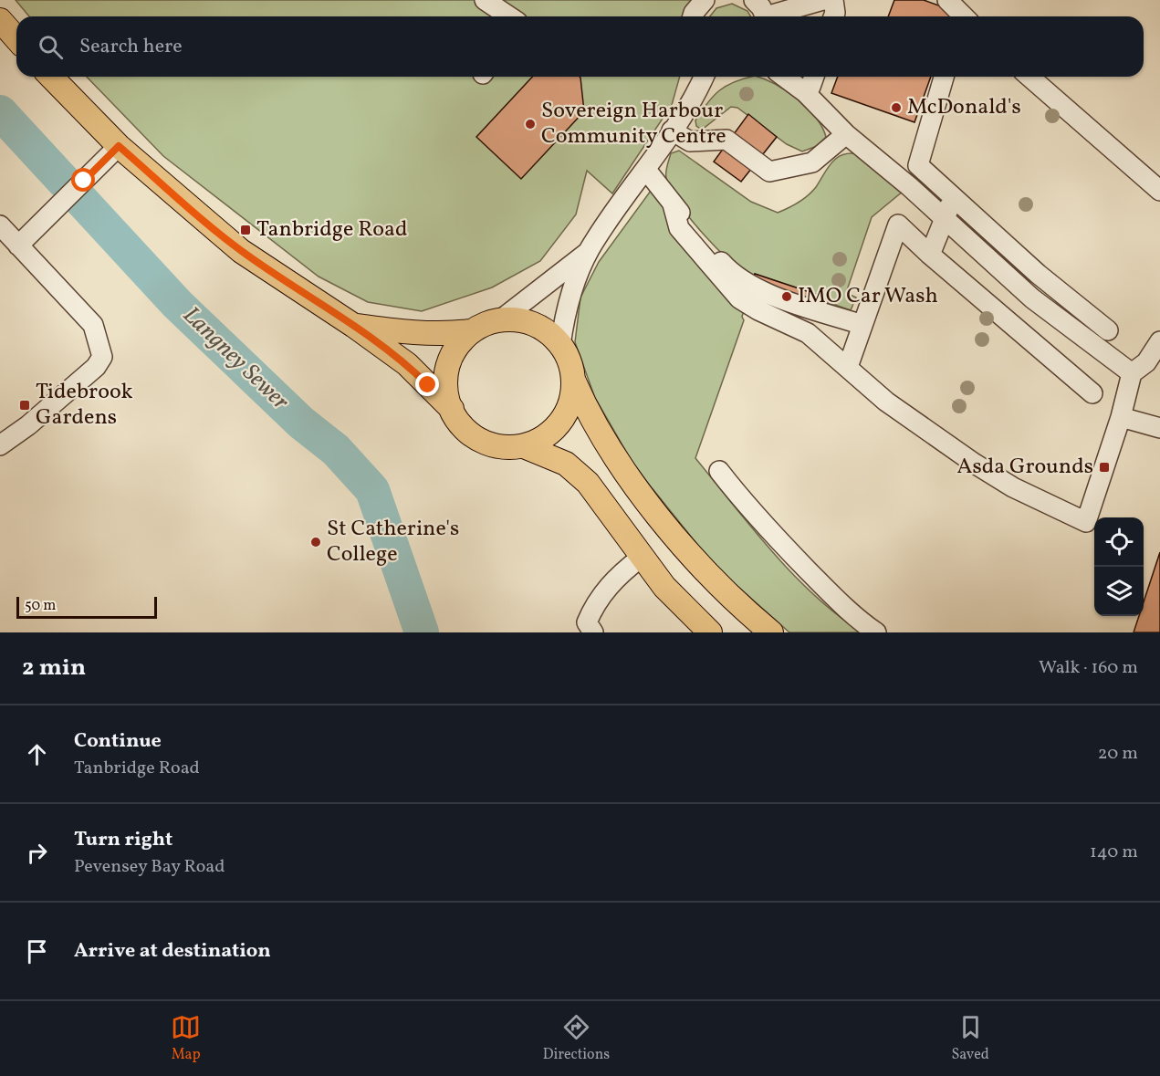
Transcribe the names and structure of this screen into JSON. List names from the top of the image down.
{
  "water": ["Langney Sewer"],
  "places": {
    "other": [
      "McDonald's",
      "Sovereign Harbour Community Centre",
      "IMO Car Wash",
      "St Catherine's College"
    ],
    "transit": ["Tanbridge Road", "Tidebrook Gardens", "Asda Grounds"]
  },
  "scale_bar": "50 m",
  "page": {
    "search": "Search here",
    "scale": "50 m",
    "heading": ["2 min", "Walk · 160 m"],
    "list": [
      ["Continue", "Tanbridge Road", "20 m"],
      ["Turn right", "Pevensey Bay Road", "140 m"],
      "Arrive at destination"
    ],
    "nav": ["Map", "Directions", "Saved"]
  }
}
